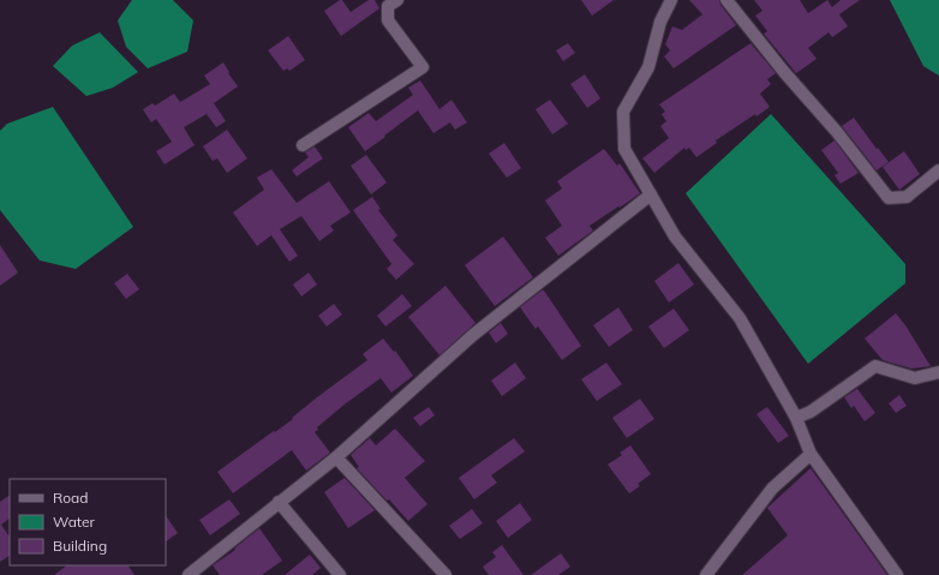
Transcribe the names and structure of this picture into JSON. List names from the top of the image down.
{
  "legend": ["Road", "Water", "Building"]
}
